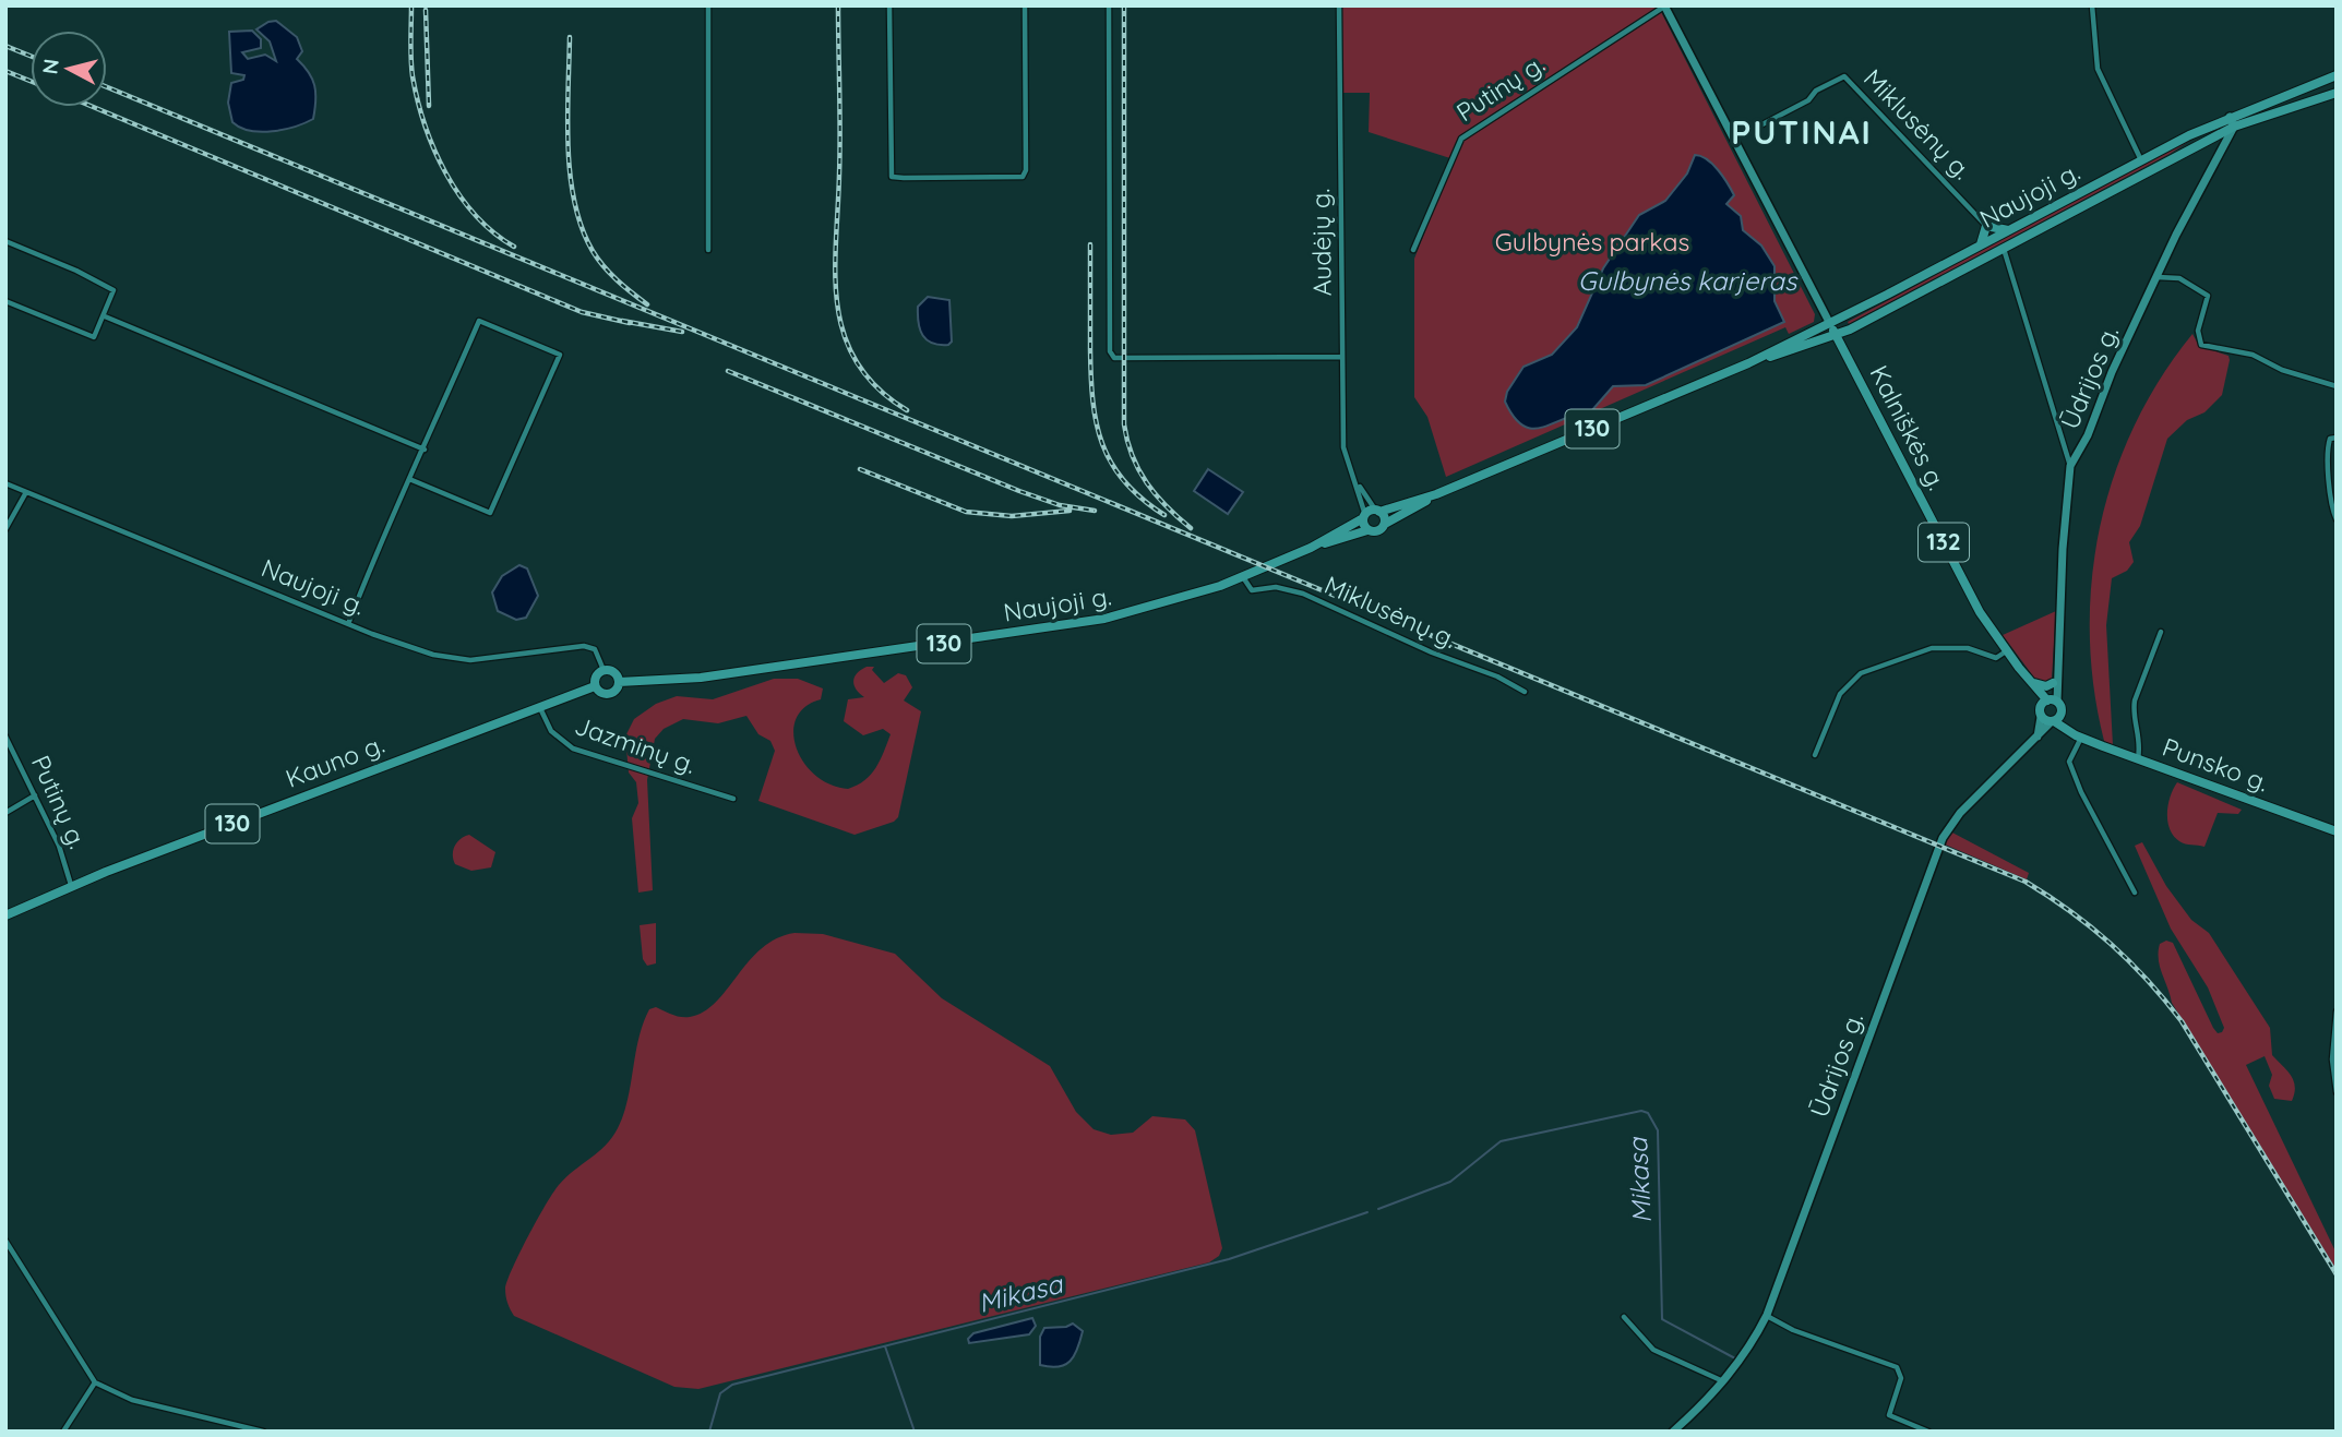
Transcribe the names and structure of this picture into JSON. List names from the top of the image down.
{
  "streets": {
    "main road": [
      "Putinų g.",
      "Naujoji g.",
      "Ūdrijos g.",
      "Kalniškės g.",
      "130",
      "132",
      "Kauno g.",
      "Punsko g."
    ],
    "street": ["Miklusėnų g.", "Audėjų g.", "Jazminų g."]
  },
  "crossings": [
    ["Putinų g.", "Miklusėnų g."],
    ["Putinų g.", "Naujoji g."],
    ["Putinų g.", "Kalniškės g."],
    ["Putinų g.", "Kauno g."],
    ["Miklusėnų g.", "Naujoji g."],
    ["Naujoji g.", "Audėjų g."],
    ["Naujoji g.", "Ūdrijos g."],
    ["Naujoji g.", "Kalniškės g."],
    ["Naujoji g.", "130"],
    ["Naujoji g.", "Kauno g."],
    ["Audėjų g.", "130"],
    ["Ūdrijos g.", "Kalniškės g."],
    ["Ūdrijos g.", "Punsko g."],
    ["Kalniškės g.", "Punsko g."],
    ["130", "Kauno g."],
    ["Jazminų g.", "Kauno g."]
  ],
  "districts": ["PUTINAI"],
  "water": ["Gulbynės karjeras", "Mikasa"],
  "parks": ["Gulbynės parkas"],
  "north": "left"
}
